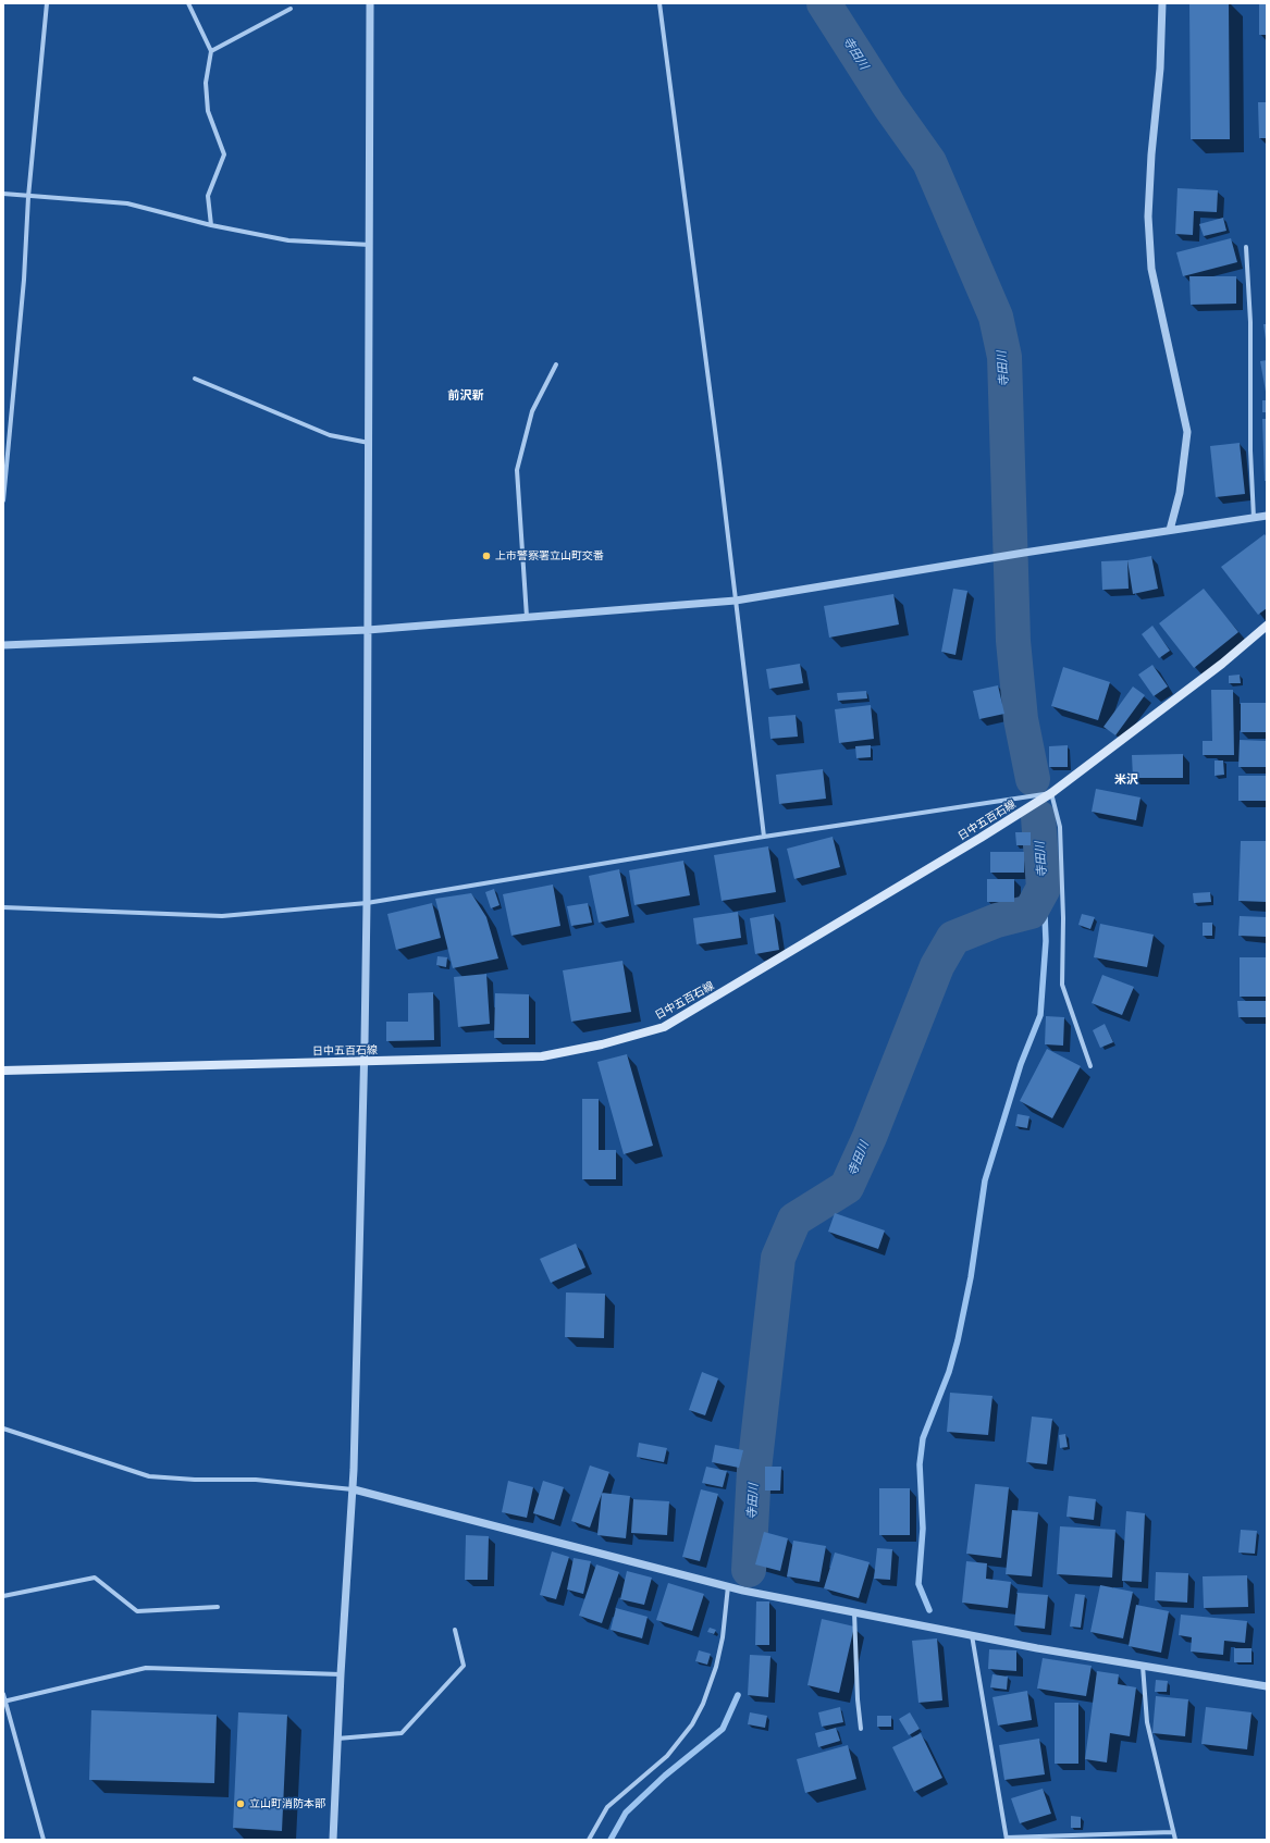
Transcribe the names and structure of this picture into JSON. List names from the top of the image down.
{
  "streets": {
    "main road": ["日中五百石線"]
  },
  "districts": ["前沢新", "米沢"],
  "water": ["寺田川"],
  "places": ["上市警察署立山町交番", "立山町消防本部"]
}
